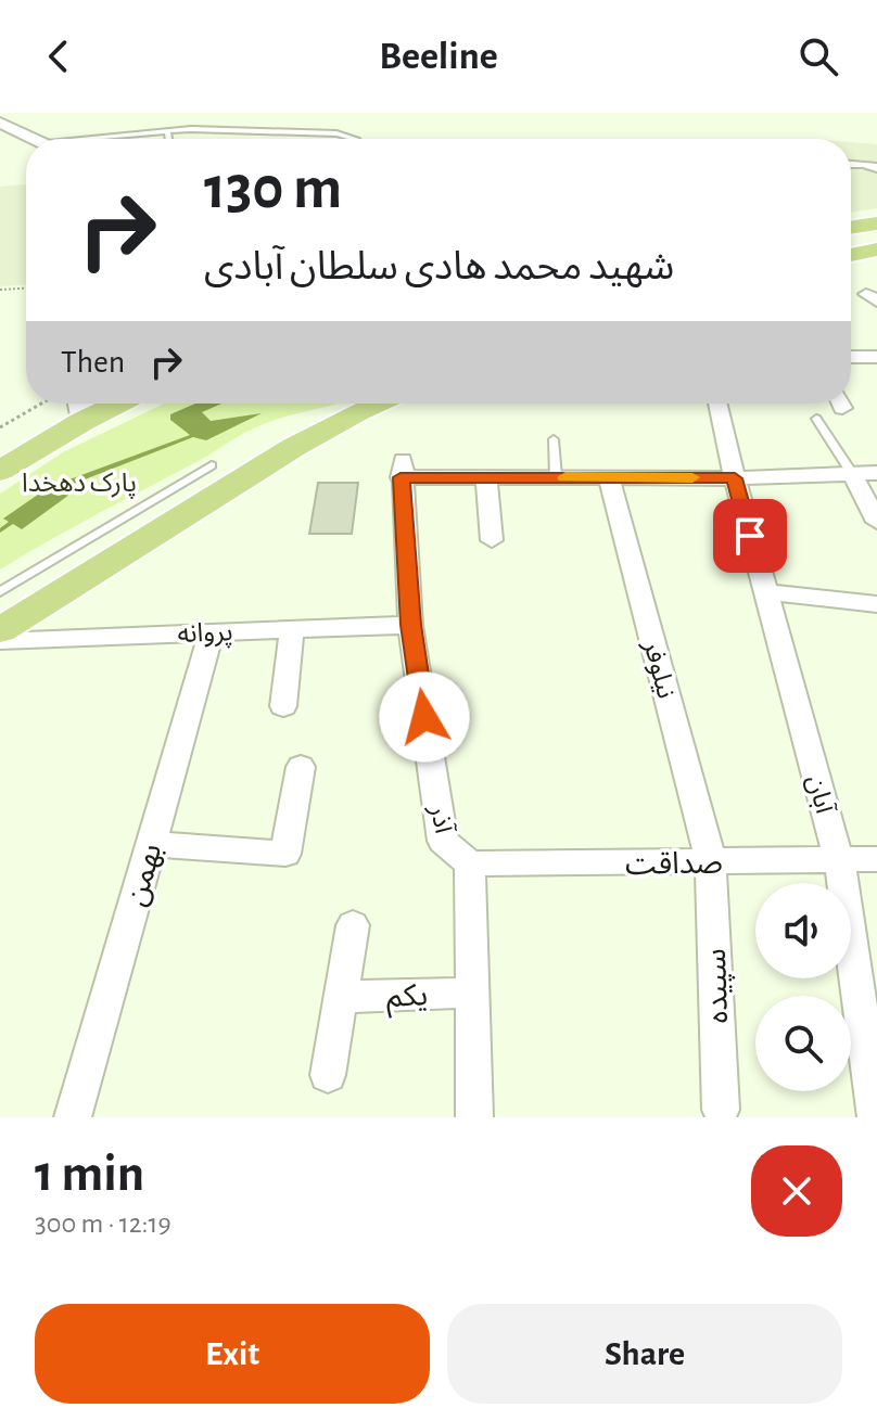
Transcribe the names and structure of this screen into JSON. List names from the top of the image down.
{
  "streets": {
    "street": [
      "پروانه",
      "نیلوفر",
      "آبان",
      "آذر",
      "صداقت",
      "بهمن",
      "سپیده",
      "یکم"
    ]
  },
  "crossings": [
    ["پروانه", "آذر"],
    ["پروانه", "بهمن"],
    ["نیلوفر", "صداقت"],
    ["نیلوفر", "سپیده"],
    ["آبان", "صداقت"],
    ["آذر", "صداقت"],
    ["آذر", "یکم"],
    ["صداقت", "سپیده"]
  ],
  "parks": ["پارک دهخدا"],
  "page": {
    "header": "Beeline",
    "turn": ["130 m", "شهید محمد هادی سلطان آبادی"],
    "then": "Then",
    "heading": ["1 min", "300 m · 12:19"],
    "buttons": ["Exit", "Share"]
  }
}
